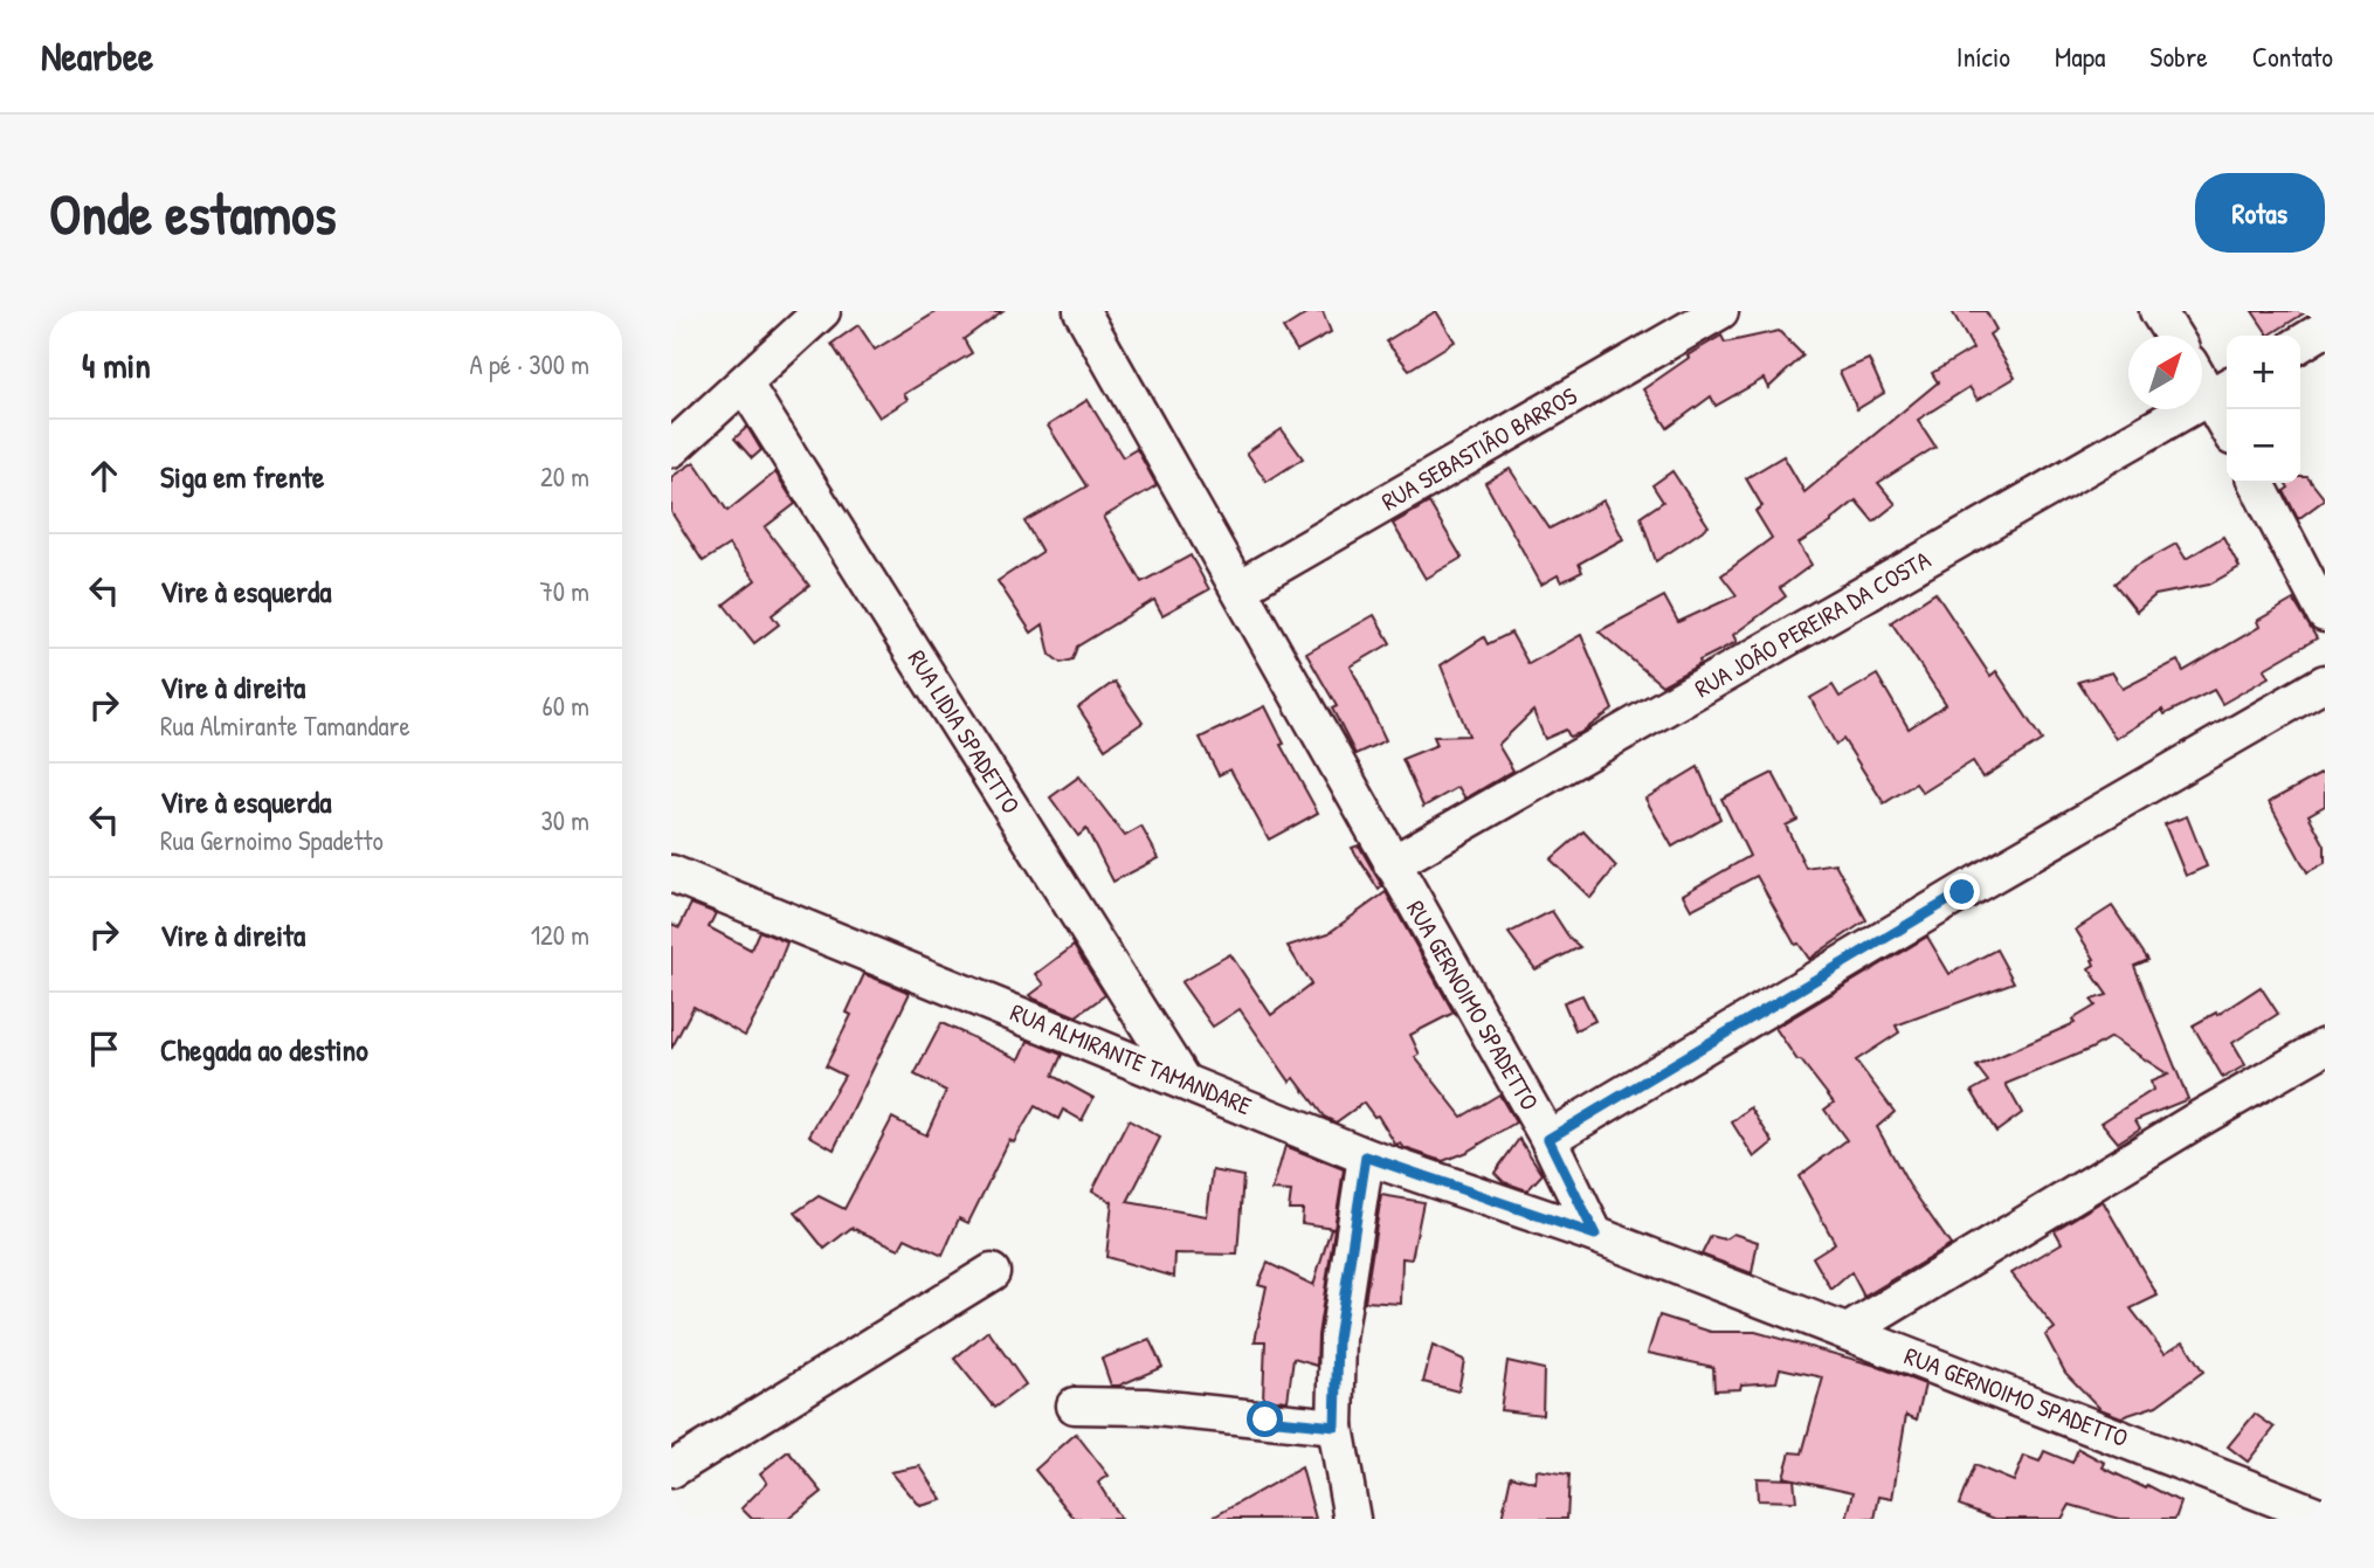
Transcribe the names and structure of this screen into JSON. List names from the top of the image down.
{
  "streets": {
    "street": [
      "RUA SEBASTIÃO BARROS",
      "RUA JOÃO PEREIRA DA COSTA",
      "RUA LIDIA SPADETTO",
      "RUA GERNOIMO SPADETTO",
      "RUA ALMIRANTE TAMANDARE"
    ]
  },
  "crossings": [
    ["RUA SEBASTIÃO BARROS", "RUA GERNOIMO SPADETTO"],
    ["RUA JOÃO PEREIRA DA COSTA", "RUA GERNOIMO SPADETTO"],
    ["RUA LIDIA SPADETTO", "RUA ALMIRANTE TAMANDARE"],
    ["RUA GERNOIMO SPADETTO", "RUA ALMIRANTE TAMANDARE"]
  ],
  "north": "top right",
  "page": {
    "header": "Nearbee",
    "nav": [
      "Início",
      "Mapa",
      "Sobre",
      "Contato"
    ],
    "buttons": "Rotas",
    "title": "Onde estamos",
    "heading": ["4 min", "A pé · 300 m"],
    "map_buttons": ["+", "−"],
    "list": [
      ["Siga em frente", "20 m"],
      ["Vire à esquerda", "70 m"],
      ["Vire à direita", "Rua Almirante Tamandare", "60 m"],
      ["Vire à esquerda", "Rua Gernoimo Spadetto", "30 m"],
      ["Vire à direita", "120 m"],
      "Chegada ao destino"
    ]
  }
}
